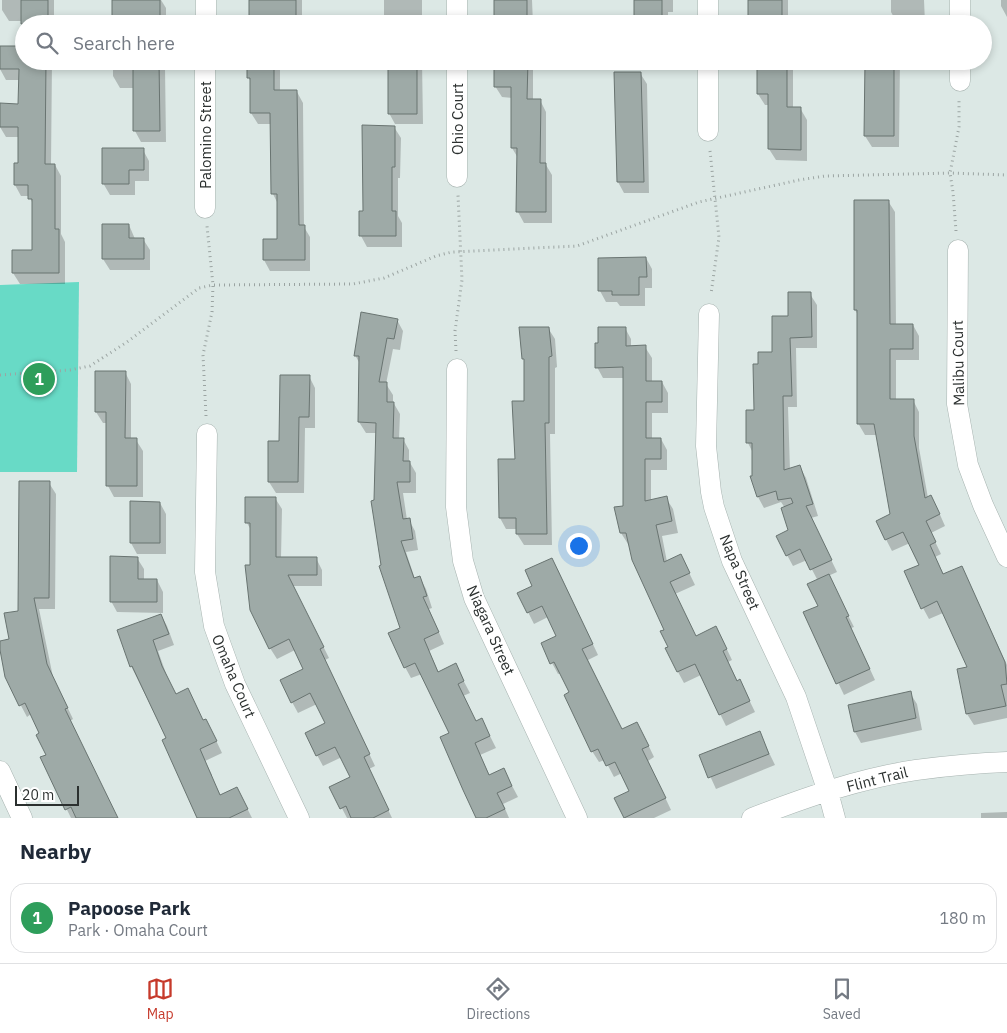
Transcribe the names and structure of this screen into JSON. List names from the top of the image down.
{
  "streets": {
    "street": [
      "Ohio Court",
      "Palomino Street",
      "Malibu Court",
      "Napa Street",
      "Niagara Street",
      "Omaha Court",
      "Flint Trail"
    ]
  },
  "crossings": [
    ["Napa Street", "Flint Trail"]
  ],
  "scale_bar": "20 m",
  "page": {
    "search": "Search here",
    "pins": "1",
    "scale": "20 m",
    "heading": "Nearby",
    "list": [
      {
        "mark": "1",
        "name": "Papoose Park",
        "note": "Park · Omaha Court",
        "value": "180 m"
      }
    ],
    "nav": ["Map", "Directions", "Saved"]
  }
}
